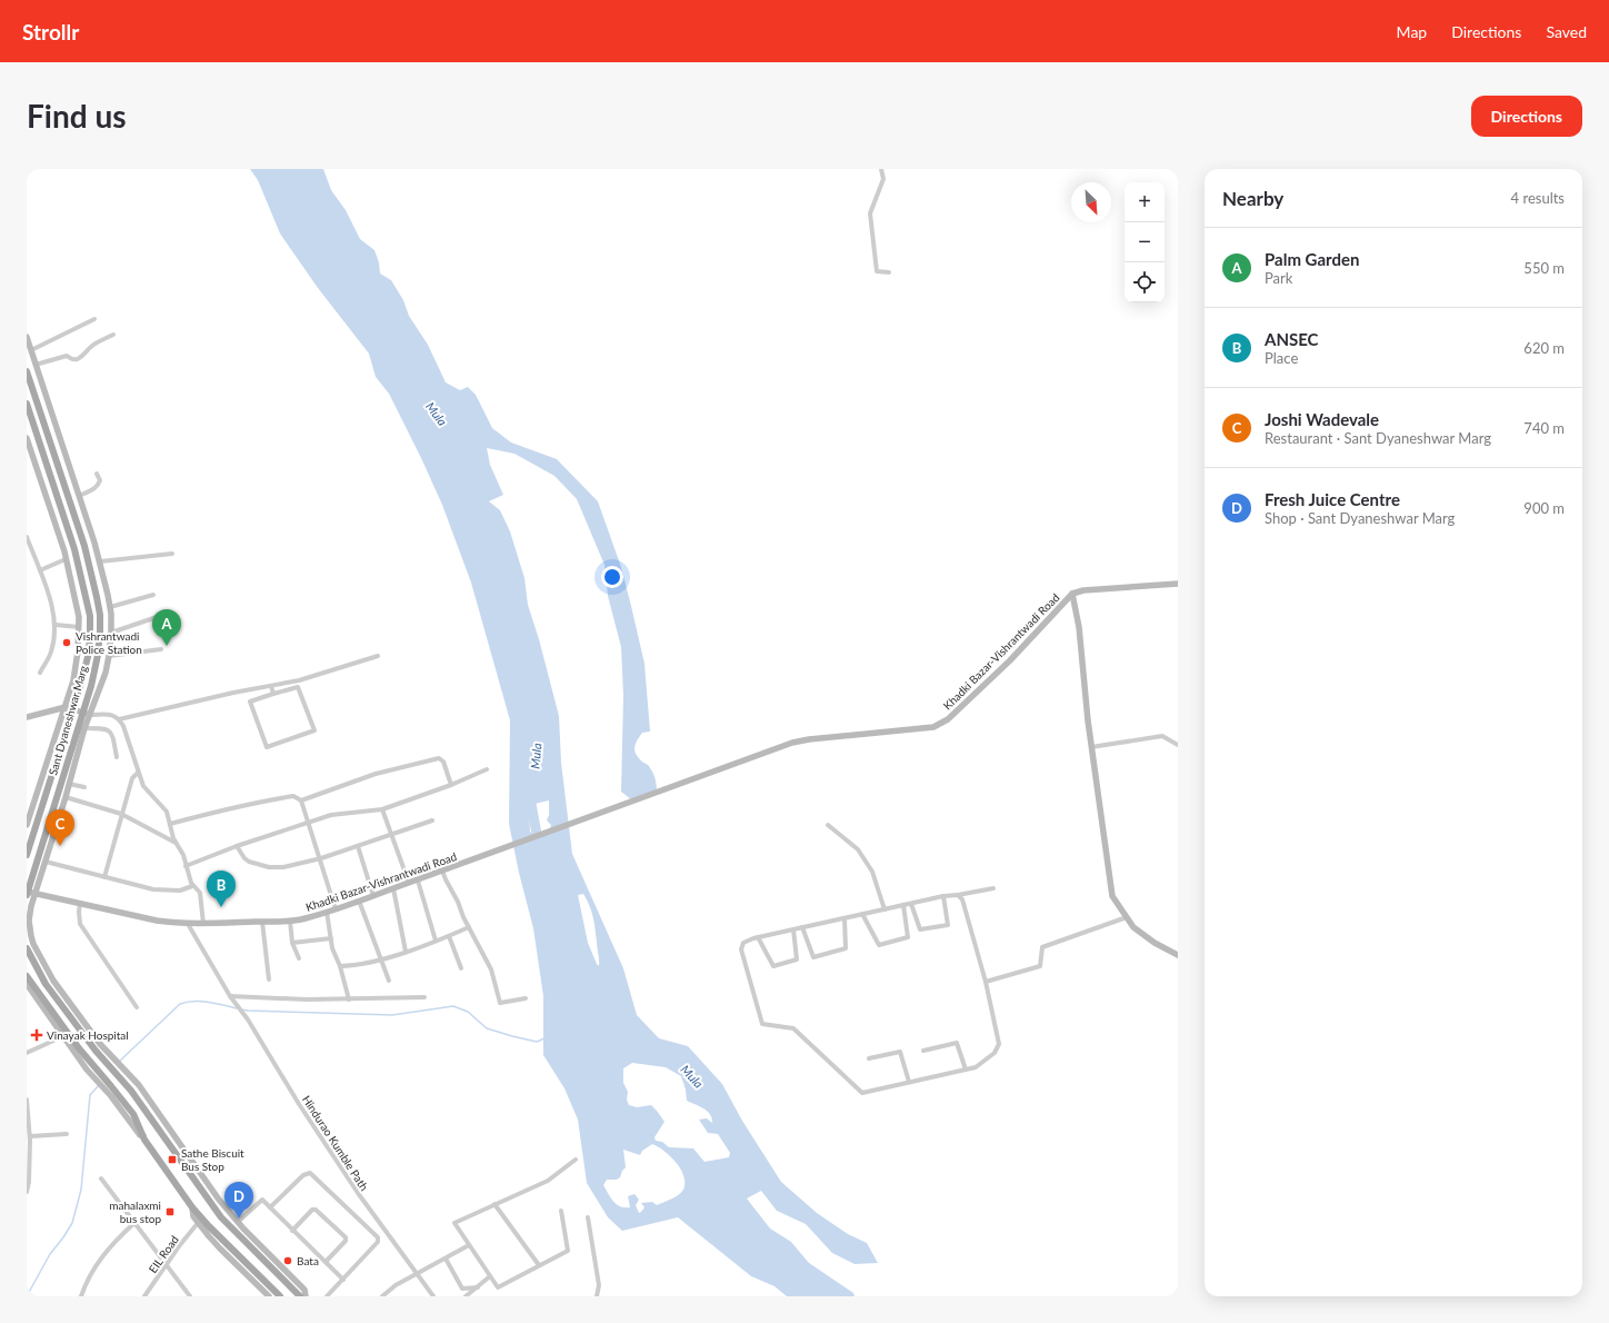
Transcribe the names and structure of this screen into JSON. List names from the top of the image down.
{
  "streets": {
    "main road": ["Sant Dyaneshwar Marg"],
    "street": ["Khadki Bazar-Vishrantwadi Road", "Hindurao Kumble Path", "EIL Road"]
  },
  "crossings": [
    ["Khadki Bazar-Vishrantwadi Road", "Sant Dyaneshwar Marg"],
    ["Khadki Bazar-Vishrantwadi Road", "Hindurao Kumble Path"]
  ],
  "water": ["Mula"],
  "places": {
    "other": ["Vishrantwadi Police Station", "Bata"],
    "health": ["Vinayak Hospital"],
    "transit": ["Sathe Biscuit Bus Stop", "mahalaxmi bus stop"]
  },
  "north": "bottom right",
  "page": {
    "header": "Strollr",
    "nav": ["Map", "Directions", "Saved"],
    "buttons": "Directions",
    "title": "Find us",
    "heading": ["Nearby", "4 results"],
    "map_buttons": ["+", "−"],
    "list": [
      {
        "mark": "A",
        "name": "Palm Garden",
        "note": "Park",
        "value": "550 m"
      },
      {
        "mark": "B",
        "name": "ANSEC",
        "note": "Place",
        "value": "620 m"
      },
      {
        "mark": "C",
        "name": "Joshi Wadevale",
        "note": "Restaurant · Sant Dyaneshwar Marg",
        "value": "740 m"
      },
      {
        "mark": "D",
        "name": "Fresh Juice Centre",
        "note": "Shop · Sant Dyaneshwar Marg",
        "value": "900 m"
      }
    ],
    "pins": [
      "A",
      "C",
      "B",
      "D"
    ]
  }
}
